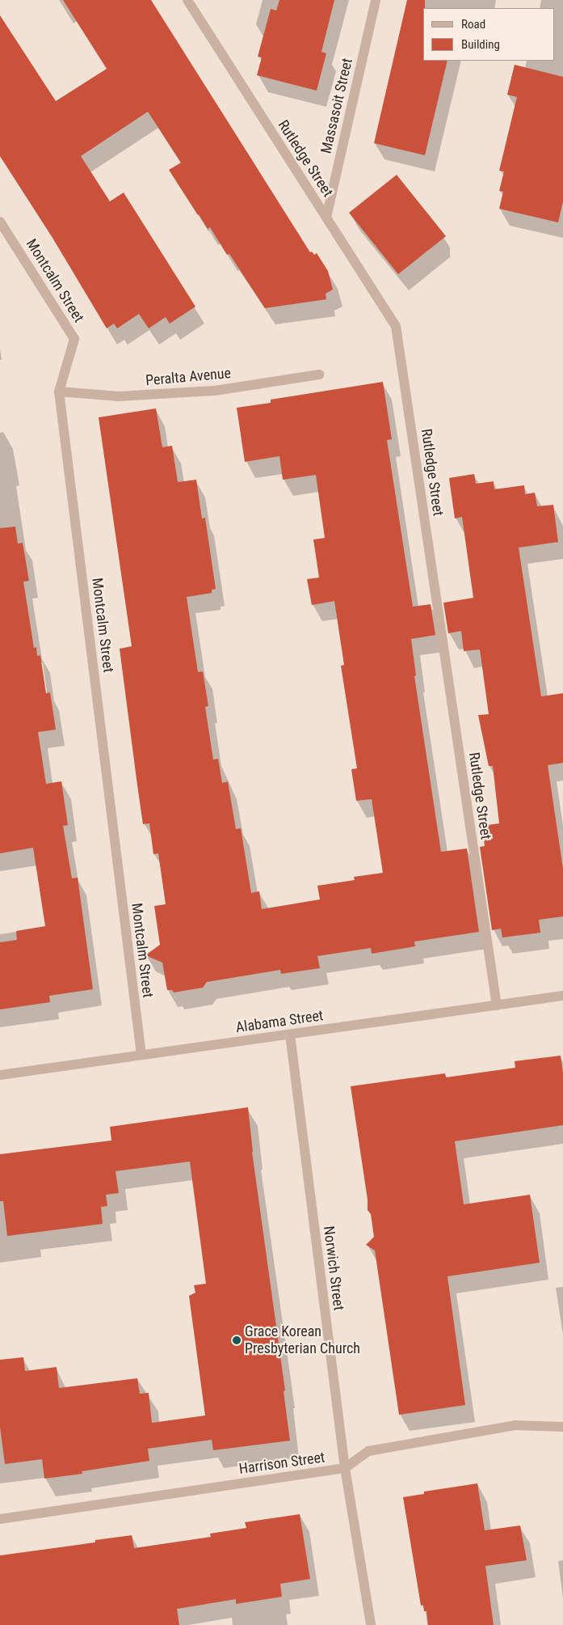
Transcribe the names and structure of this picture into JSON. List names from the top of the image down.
{
  "streets": {
    "street": [
      "Massasoit Street",
      "Rutledge Street",
      "Montcalm Street",
      "Peralta Avenue",
      "Alabama Street",
      "Norwich Street",
      "Harrison Street"
    ]
  },
  "crossings": [
    ["Massasoit Street", "Rutledge Street"],
    ["Rutledge Street", "Alabama Street"],
    ["Montcalm Street", "Peralta Avenue"],
    ["Montcalm Street", "Alabama Street"],
    ["Alabama Street", "Norwich Street"],
    ["Norwich Street", "Harrison Street"]
  ],
  "places": ["Grace Korean Presbyterian Church"],
  "legend": ["Road", "Building"]
}
